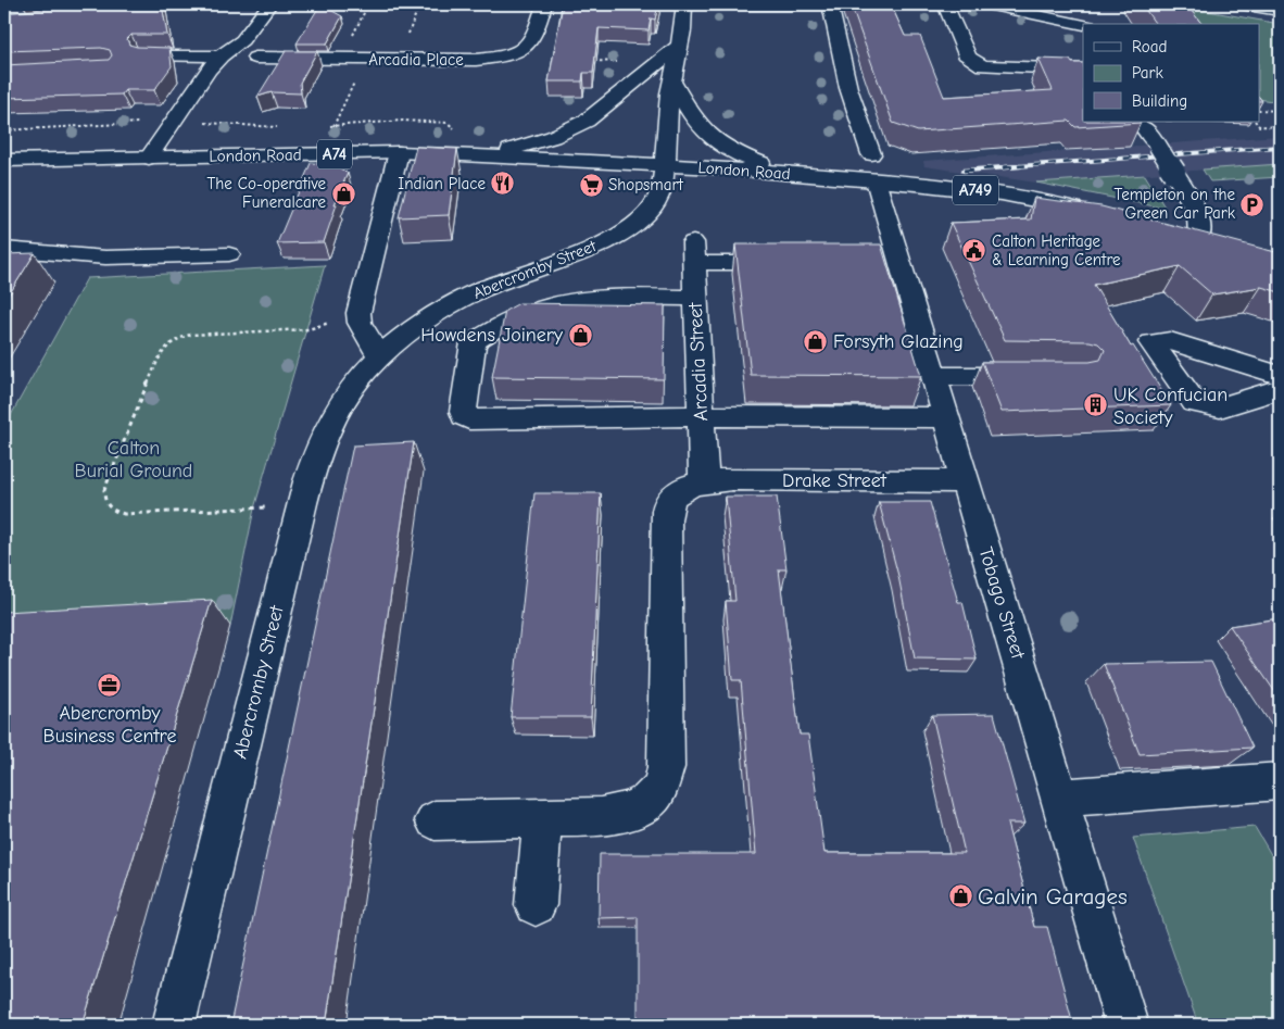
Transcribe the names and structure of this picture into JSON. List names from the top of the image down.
{
  "streets": {
    "street": [
      "Arcadia Place",
      "A74",
      "London Road",
      "A749",
      "Abercromby Street",
      "Arcadia Street",
      "Drake Street",
      "Tobago Street"
    ]
  },
  "crossings": [
    ["A74", "London Road"],
    ["London Road", "Abercromby Street"],
    ["London Road", "Tobago Street"],
    ["Arcadia Street", "Drake Street"],
    ["Drake Street", "Tobago Street"]
  ],
  "parks": ["Calton Burial Ground"],
  "places": {
    "restaurant": ["Indian Place"],
    "supermarket": ["Shopsmart"],
    "shop": [
      "The Co-operative Funeralcare",
      "Howdens Joinery",
      "Forsyth Glazing",
      "Galvin Garages"
    ],
    "parking": ["Templeton on the Green Car Park"],
    "public building": ["Calton Heritage & Learning Centre"],
    "building": ["UK Confucian Society"],
    "office": ["Abercromby Business Centre"]
  },
  "legend": ["Road", "Park", "Building"]
}
